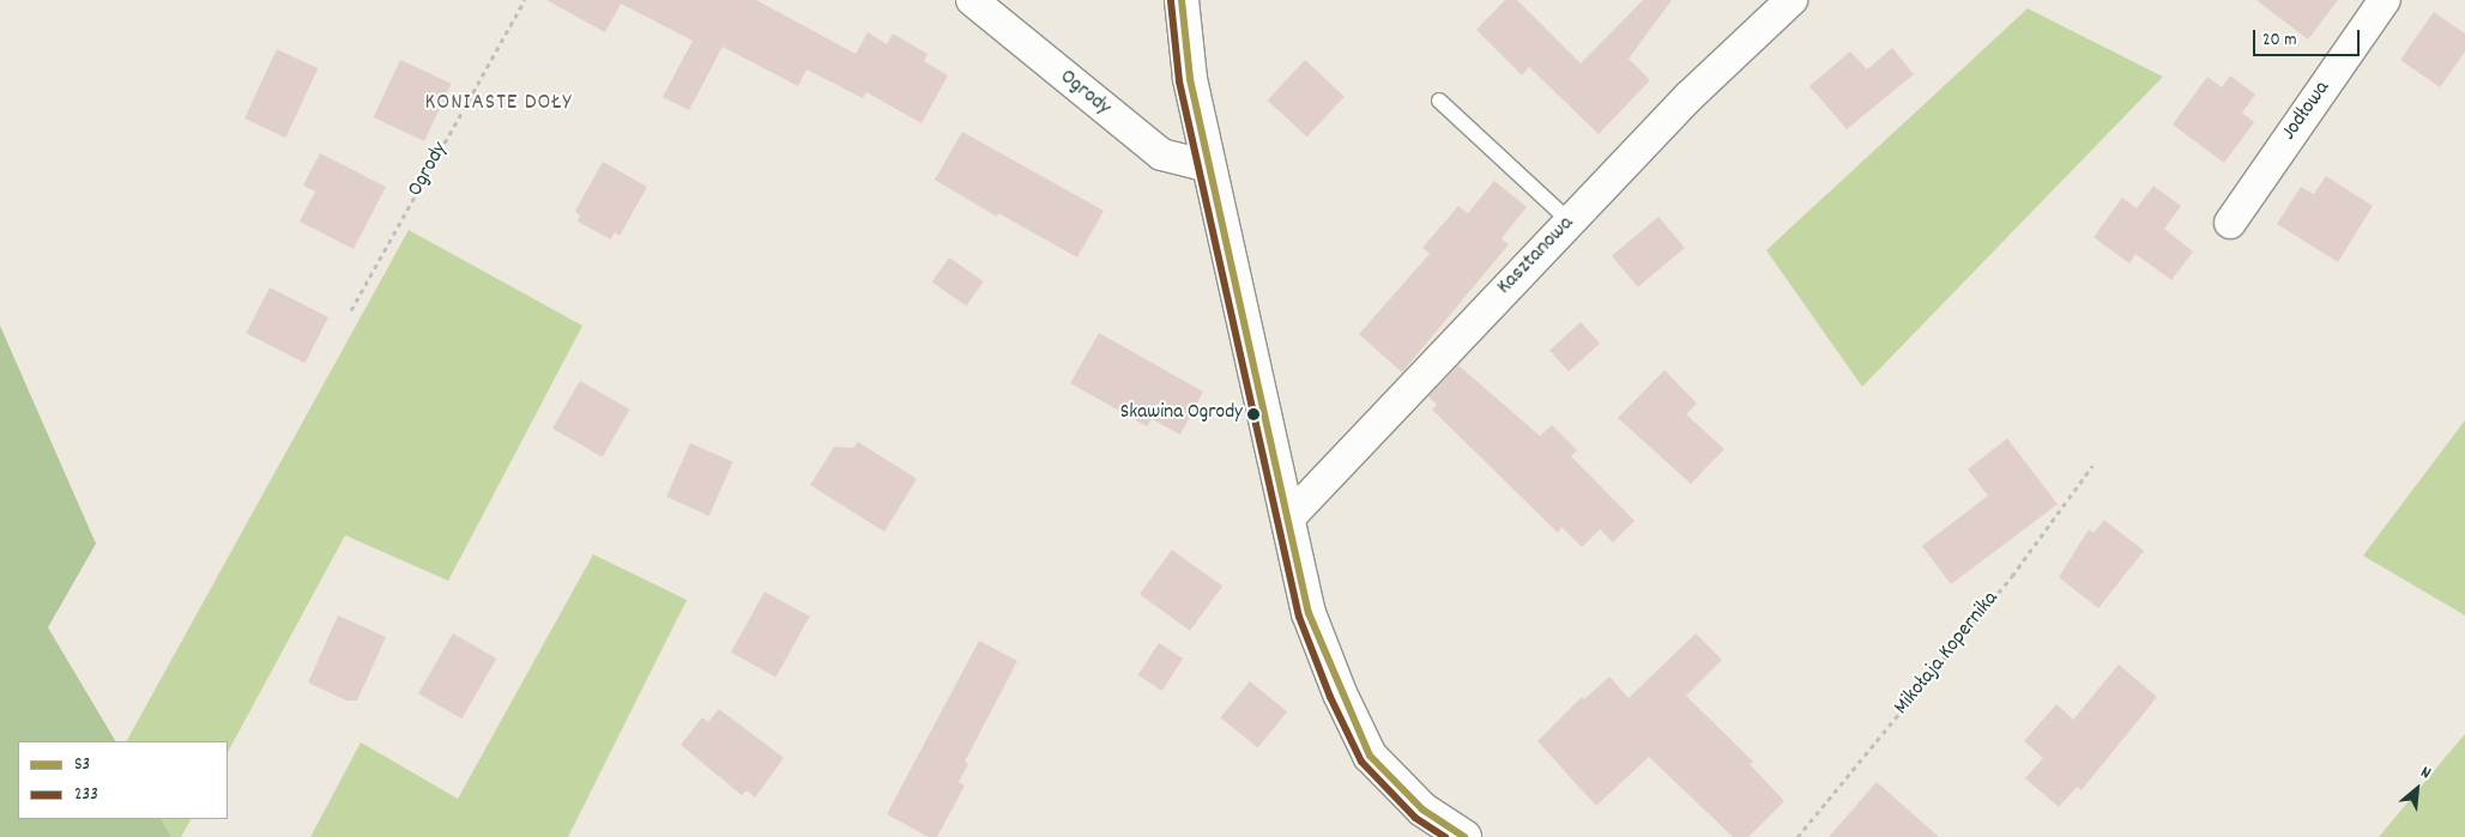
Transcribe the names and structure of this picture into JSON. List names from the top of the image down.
{
  "streets": {
    "street": ["Ogrody", "Jodłowa", "Kasztanowa"],
    "path": ["Mikołaja Kopernika"]
  },
  "districts": ["KONIASTE DOŁY"],
  "places": ["Skawina Ogrody"],
  "lines": ["transit line S3", "transit line 233"],
  "legend": ["S3", "233"],
  "scale_bar": "20 m",
  "north": "top right"
}
